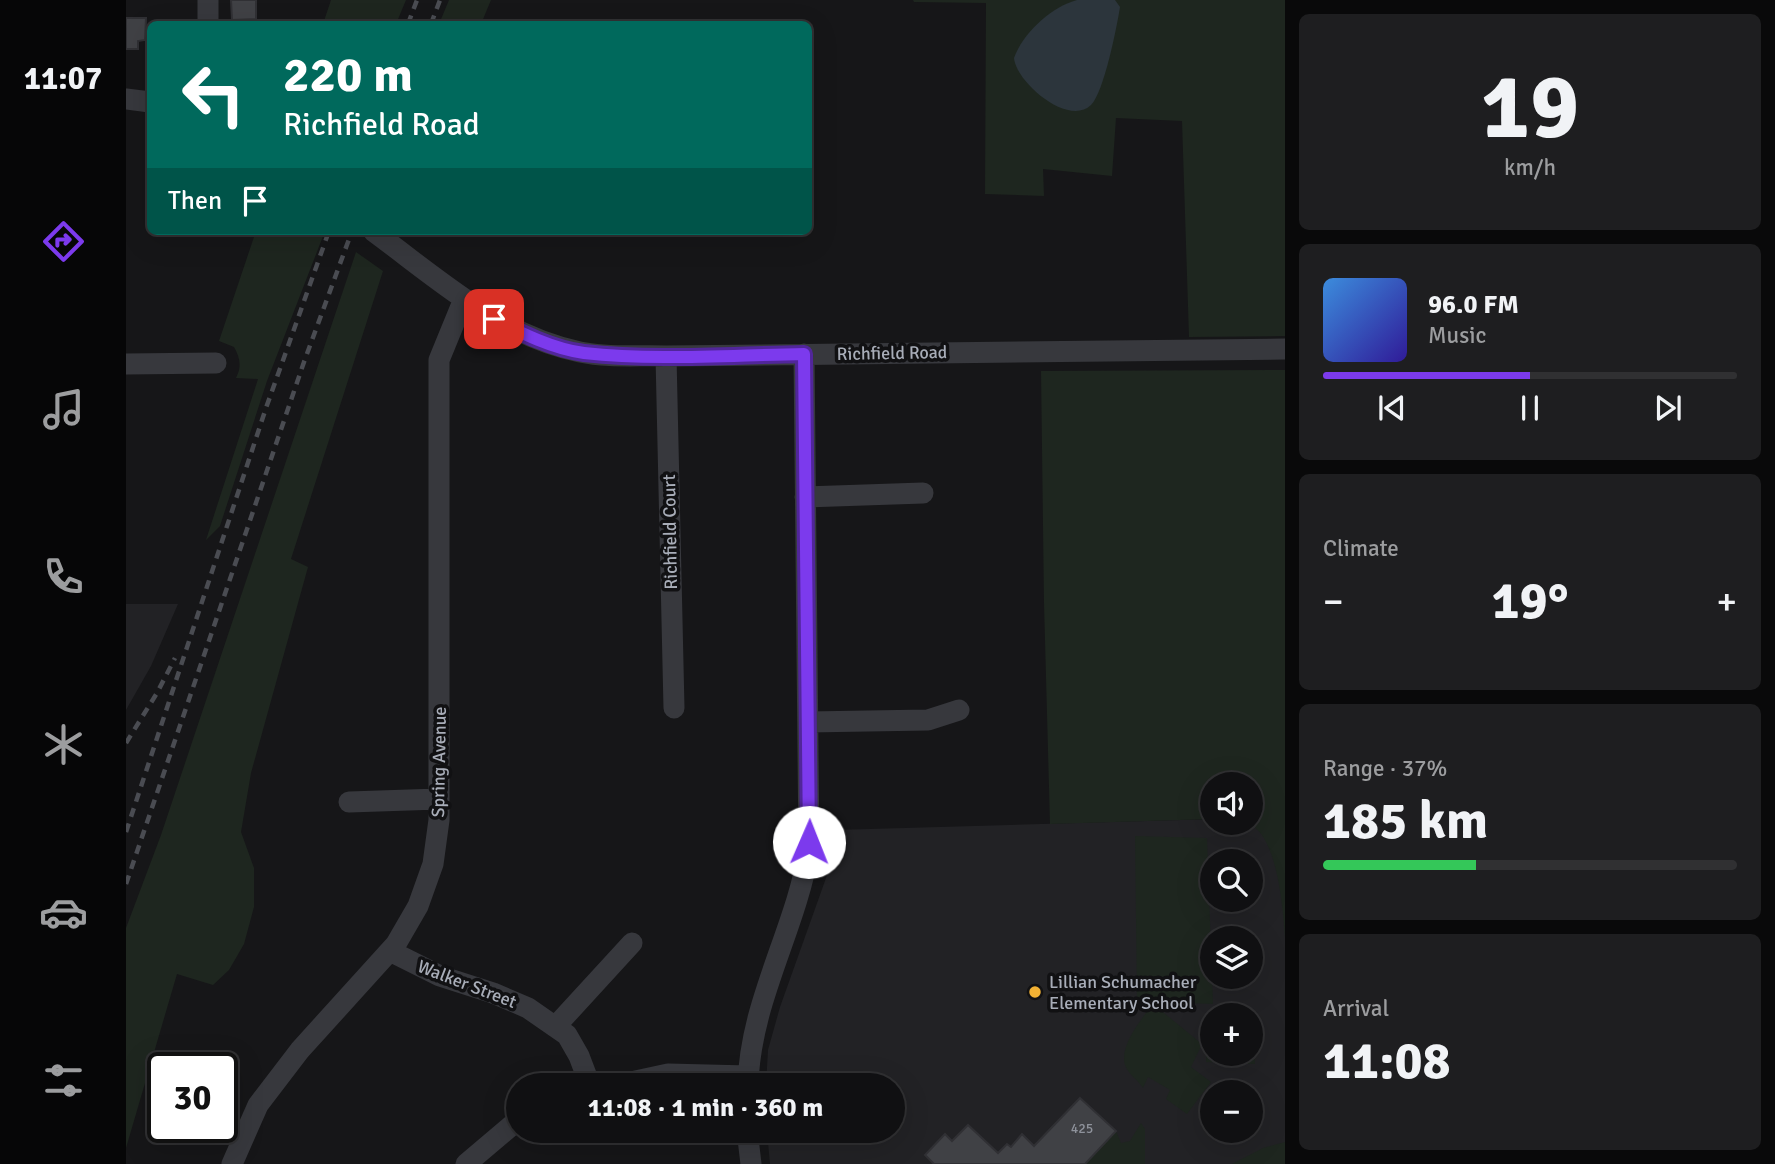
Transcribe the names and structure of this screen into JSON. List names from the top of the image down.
{
  "streets": {
    "street": [
      "Richfield Road",
      "Richfield Court",
      "Spring Avenue",
      "Walker Street"
    ]
  },
  "crossings": [
    ["Richfield Road", "Richfield Court"],
    ["Richfield Road", "Spring Avenue"],
    ["Spring Avenue", "Walker Street"]
  ],
  "places": ["Lillian Schumacher Elementary School"],
  "house_numbers": ["425"],
  "page": {
    "tabs": "11:07",
    "tile": [
      ["19", "km/h"],
      "Climate",
      ["Range · 37%", "185 km"],
      ["Arrival", "11:08"]
    ],
    "turn": ["220 m", "Richfield Road"],
    "then": "Then",
    "song": ["96.0 FM", "Music"],
    "heat": ["−", "19°", "+"],
    "map_buttons": ["+", "−"],
    "limit": "30",
    "trip": "11:08 · 1 min · 360 m"
  }
}
